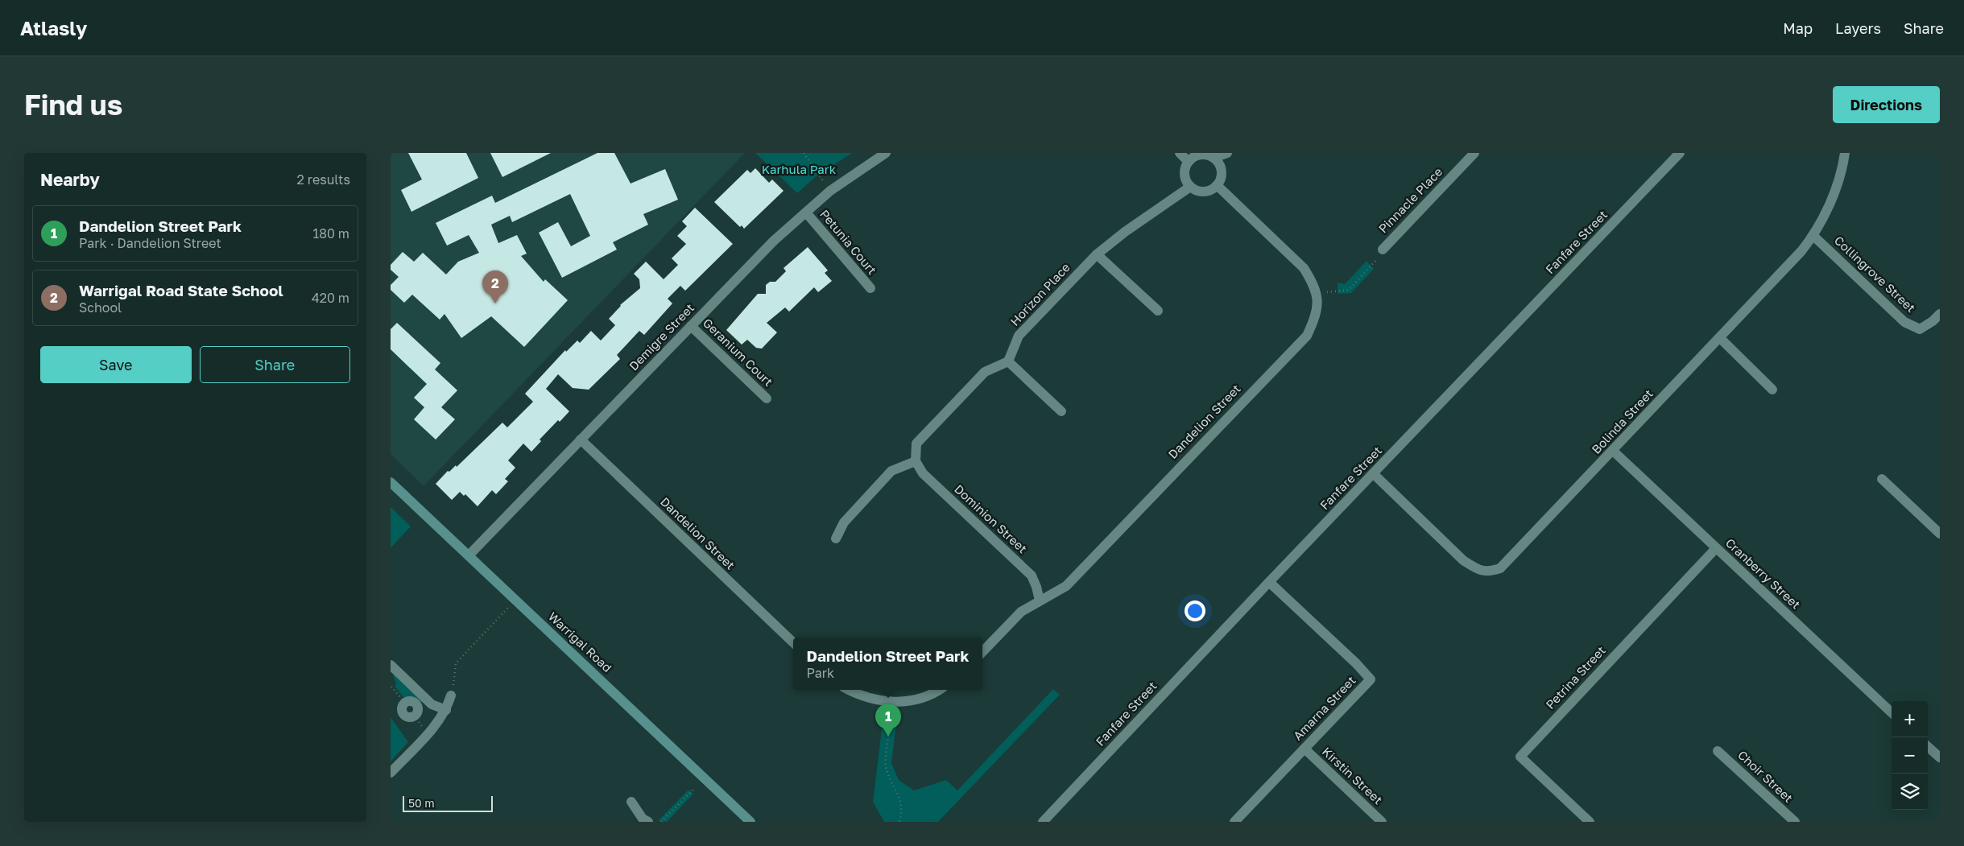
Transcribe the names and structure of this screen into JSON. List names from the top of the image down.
{
  "streets": {
    "main road": ["Warrigal Road"],
    "street": [
      "Pinnacle Place",
      "Petunia Court",
      "Fanfare Street",
      "Collingrove Street",
      "Horizon Place",
      "Demigre Street",
      "Geranium Court",
      "Dandelion Street",
      "Bolinda Street",
      "Dominion Street",
      "Cranberry Street",
      "Petrina Street",
      "Amarna Street",
      "Kirstin Street",
      "Choir Street"
    ]
  },
  "crossings": [
    ["Petunia Court", "Demigre Street"],
    ["Fanfare Street", "Bolinda Street"],
    ["Fanfare Street", "Amarna Street"],
    ["Collingrove Street", "Bolinda Street"],
    ["Horizon Place", "Dandelion Street"],
    ["Demigre Street", "Geranium Court"],
    ["Demigre Street", "Dandelion Street"],
    ["Demigre Street", "Warrigal Road"],
    ["Dandelion Street", "Dominion Street"],
    ["Bolinda Street", "Cranberry Street"],
    ["Cranberry Street", "Petrina Street"],
    ["Amarna Street", "Kirstin Street"]
  ],
  "parks": ["Karhula Park"],
  "scale_bar": "50 m",
  "page": {
    "header": "Atlasly",
    "nav": ["Map", "Layers", "Share"],
    "buttons": [
      "Directions",
      ["Save", "Share"]
    ],
    "title": "Find us",
    "heading": ["Nearby", "2 results"],
    "list": [
      {
        "mark": "1",
        "name": "Dandelion Street Park",
        "note": "Park · Dandelion Street",
        "value": "180 m"
      },
      {
        "mark": "2",
        "name": "Warrigal Road State School",
        "note": "School",
        "value": "420 m"
      }
    ],
    "pins": ["2", "1"],
    "popup": ["Dandelion Street Park", "Park"],
    "map_buttons": ["+", "−"],
    "scale": "50 m"
  }
}
